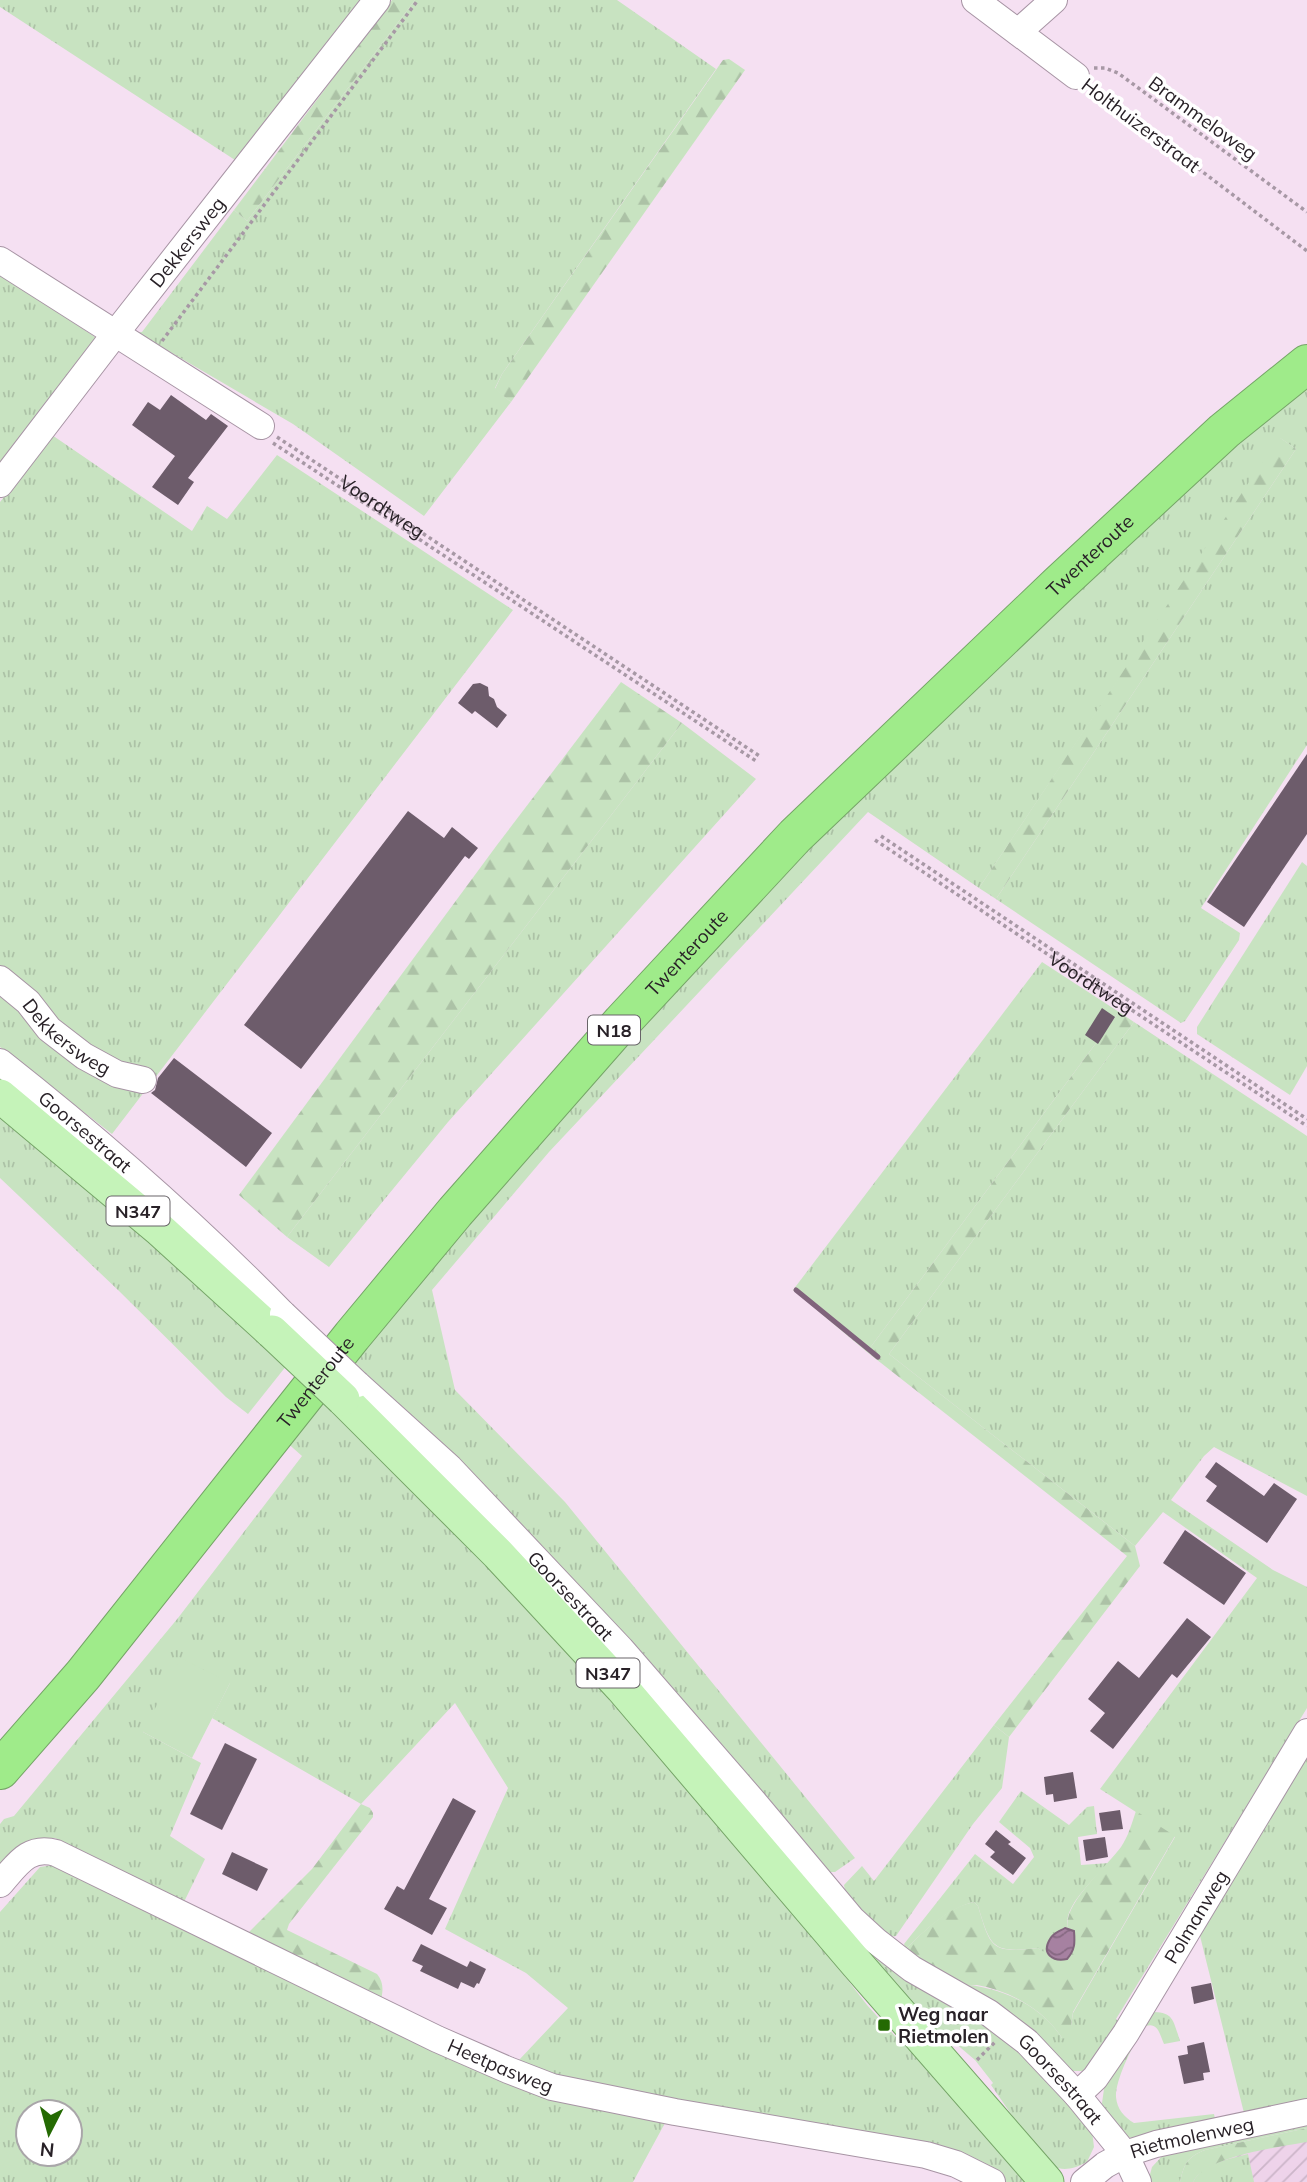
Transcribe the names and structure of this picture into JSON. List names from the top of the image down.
{
  "streets": {
    "highway": ["Twenteroute", "N18"],
    "main road": ["Goorsestraat", "N347"],
    "street": [
      "Holthuizerstraat",
      "Dekkersweg",
      "Polmanweg",
      "Heetpasweg",
      "Rietmolenweg"
    ],
    "path": ["Brammeloweg", "Voordtweg"]
  },
  "crossings": [
    ["Brammeloweg", "Holthuizerstraat"],
    ["Goorsestraat", "Polmanweg"],
    ["Goorsestraat", "Rietmolenweg"]
  ],
  "places": {
    "transit": ["Weg naar Rietmolen"]
  },
  "north": "bottom"
}
